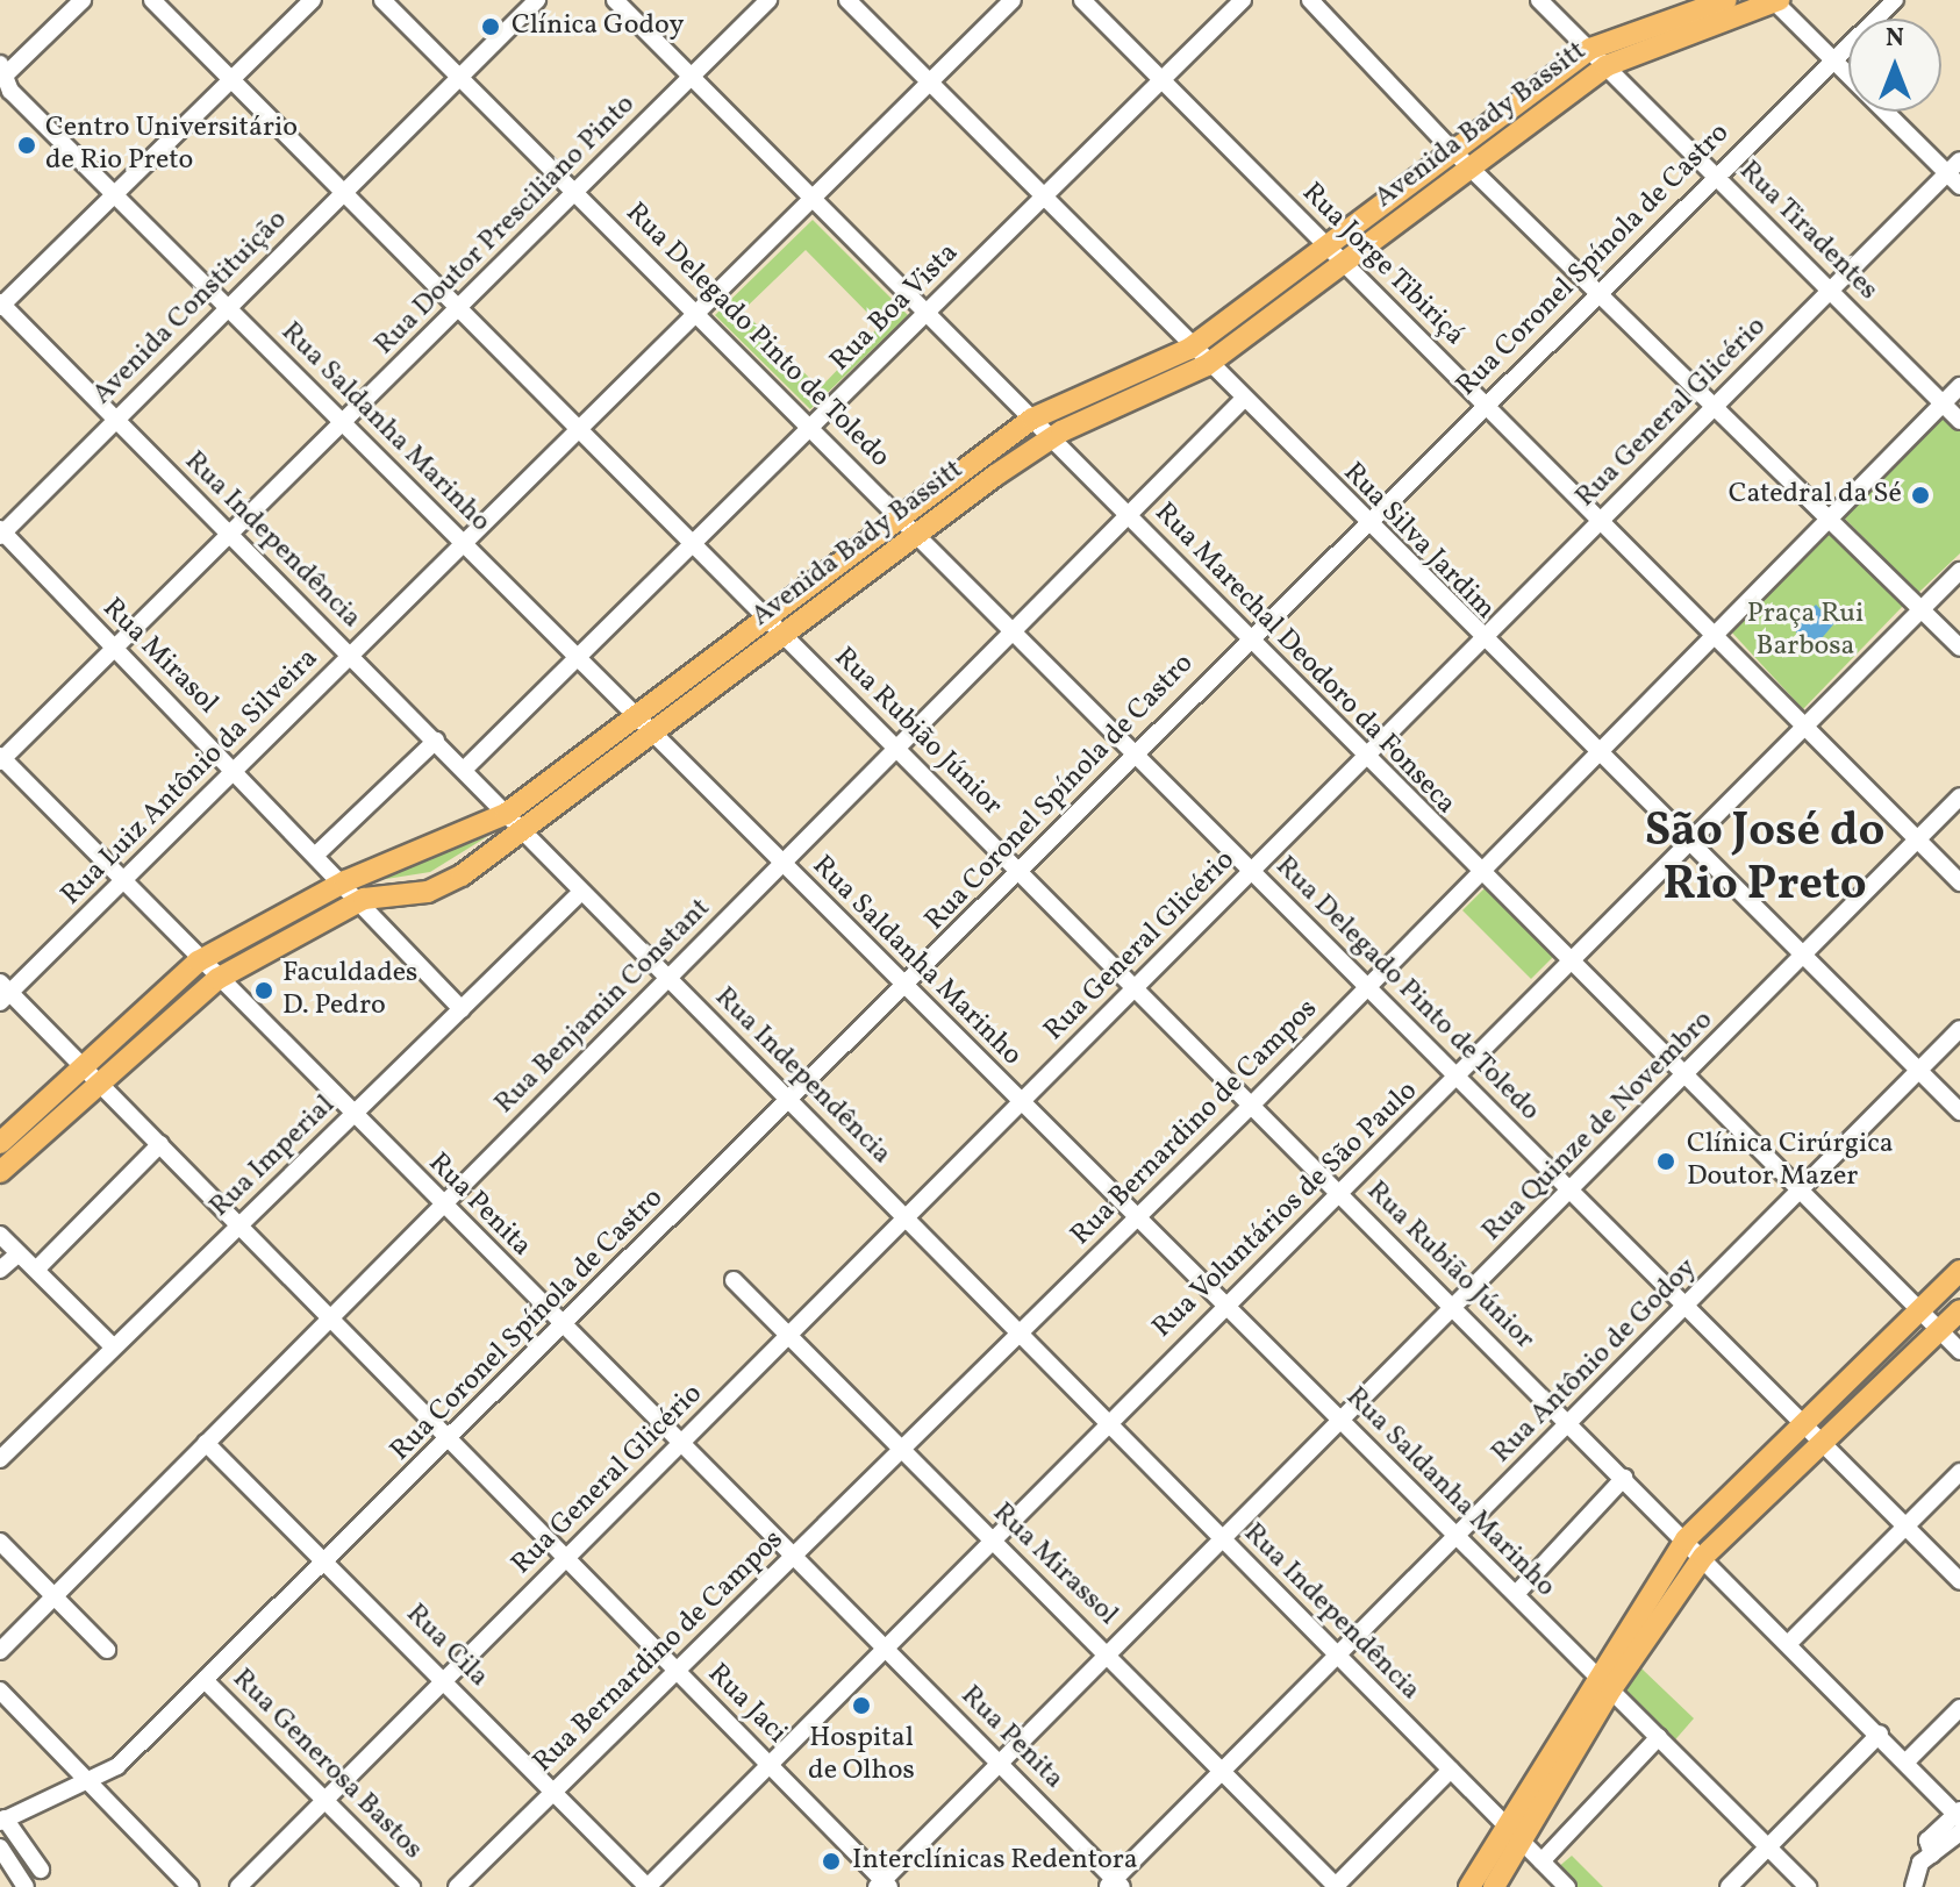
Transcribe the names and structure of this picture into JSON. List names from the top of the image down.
{
  "streets": {
    "main road": ["Avenida Bady Bassitt"],
    "street": [
      "Rua Doutor Presciliano Pinto",
      "Rua Tiradentes",
      "Rua Coronel Spínola de Castro",
      "Rua Jorge Tibiriçá",
      "Avenida Constituição",
      "Rua Boa Vista",
      "Rua Delegado Pinto de Toledo",
      "Rua General Glicério",
      "Rua Saldanha Marinho",
      "Rua Independência",
      "Rua Silva Jardim",
      "Rua Mirasol",
      "Rua Marechal Deodoro da Fonseca",
      "Rua Rubião Júnior",
      "Rua Luiz Antônio da Silveira",
      "Rua Benjamin Constant",
      "Rua Bernardino de Campos",
      "Rua Quinze de Novembro",
      "Rua Imperial",
      "Rua Penita",
      "Rua Voluntários de São Paulo",
      "Rua Antônio de Godoy",
      "Rua Mirassol",
      "Rua Cila",
      "Rua Jaci",
      "Rua Generosa Bastos"
    ]
  },
  "crossings": [
    ["Avenida Bady Bassitt", "Rua Tiradentes"],
    ["Avenida Bady Bassitt", "Rua Jorge Tibiriçá"],
    ["Avenida Bady Bassitt", "Rua Delegado Pinto de Toledo"],
    ["Avenida Bady Bassitt", "Rua Saldanha Marinho"],
    ["Avenida Bady Bassitt", "Rua Independência"],
    ["Avenida Bady Bassitt", "Rua Silva Jardim"],
    ["Avenida Bady Bassitt", "Rua Mirasol"],
    ["Avenida Bady Bassitt", "Rua Marechal Deodoro da Fonseca"],
    ["Avenida Bady Bassitt", "Rua Rubião Júnior"],
    ["Avenida Bady Bassitt", "Rua Penita"],
    ["Avenida Bady Bassitt", "Rua Jaci"],
    ["Rua Doutor Presciliano Pinto", "Rua Delegado Pinto de Toledo"],
    ["Rua Doutor Presciliano Pinto", "Rua Saldanha Marinho"],
    ["Rua Doutor Presciliano Pinto", "Rua Independência"],
    ["Rua Doutor Presciliano Pinto", "Rua Mirasol"],
    ["Rua Doutor Presciliano Pinto", "Rua Marechal Deodoro da Fonseca"],
    ["Rua Doutor Presciliano Pinto", "Rua Rubião Júnior"],
    ["Rua Doutor Presciliano Pinto", "Rua Penita"],
    ["Rua Tiradentes", "Rua Coronel Spínola de Castro"],
    ["Rua Tiradentes", "Rua General Glicério"],
    ["Rua Tiradentes", "Rua Bernardino de Campos"],
    ["Rua Coronel Spínola de Castro", "Rua Jorge Tibiriçá"],
    ["Rua Coronel Spínola de Castro", "Rua Delegado Pinto de Toledo"],
    ["Rua Coronel Spínola de Castro", "Rua Saldanha Marinho"],
    ["Rua Coronel Spínola de Castro", "Rua Independência"],
    ["Rua Coronel Spínola de Castro", "Rua Silva Jardim"],
    ["Rua Coronel Spínola de Castro", "Rua Marechal Deodoro da Fonseca"],
    ["Rua Coronel Spínola de Castro", "Rua Rubião Júnior"],
    ["Rua Coronel Spínola de Castro", "Rua Penita"],
    ["Rua Coronel Spínola de Castro", "Rua Cila"],
    ["Rua Coronel Spínola de Castro", "Rua Jaci"],
    ["Rua Coronel Spínola de Castro", "Rua Generosa Bastos"],
    ["Rua Jorge Tibiriçá", "Rua Boa Vista"],
    ["Rua Jorge Tibiriçá", "Rua General Glicério"],
    ["Rua Jorge Tibiriçá", "Rua Bernardino de Campos"],
    ["Rua Jorge Tibiriçá", "Rua Quinze de Novembro"],
    ["Rua Jorge Tibiriçá", "Rua Voluntários de São Paulo"],
    ["Avenida Constituição", "Rua Delegado Pinto de Toledo"],
    ["Avenida Constituição", "Rua Saldanha Marinho"],
    ["Avenida Constituição", "Rua Independência"],
    ["Avenida Constituição", "Rua Mirasol"],
    ["Avenida Constituição", "Rua Rubião Júnior"],
    ["Rua Boa Vista", "Rua Delegado Pinto de Toledo"],
    ["Rua Boa Vista", "Rua Saldanha Marinho"],
    ["Rua Boa Vista", "Rua Independência"],
    ["Rua Boa Vista", "Rua Silva Jardim"],
    ["Rua Boa Vista", "Rua Marechal Deodoro da Fonseca"],
    ["Rua Boa Vista", "Rua Rubião Júnior"],
    ["Rua Delegado Pinto de Toledo", "Rua General Glicério"],
    ["Rua Delegado Pinto de Toledo", "Rua Luiz Antônio da Silveira"],
    ["Rua Delegado Pinto de Toledo", "Rua Benjamin Constant"],
    ["Rua Delegado Pinto de Toledo", "Rua Bernardino de Campos"],
    ["Rua Delegado Pinto de Toledo", "Rua Quinze de Novembro"],
    ["Rua Delegado Pinto de Toledo", "Rua Voluntários de São Paulo"],
    ["Rua Delegado Pinto de Toledo", "Rua Antônio de Godoy"],
    ["Rua General Glicério", "Rua Saldanha Marinho"],
    ["Rua General Glicério", "Rua Independência"],
    ["Rua General Glicério", "Rua Silva Jardim"],
    ["Rua General Glicério", "Rua Marechal Deodoro da Fonseca"],
    ["Rua General Glicério", "Rua Rubião Júnior"],
    ["Rua General Glicério", "Rua Penita"],
    ["Rua General Glicério", "Rua Mirassol"],
    ["Rua General Glicério", "Rua Cila"],
    ["Rua General Glicério", "Rua Jaci"],
    ["Rua General Glicério", "Rua Generosa Bastos"],
    ["Rua Saldanha Marinho", "Rua Luiz Antônio da Silveira"],
    ["Rua Saldanha Marinho", "Rua Benjamin Constant"],
    ["Rua Saldanha Marinho", "Rua Bernardino de Campos"],
    ["Rua Saldanha Marinho", "Rua Quinze de Novembro"],
    ["Rua Saldanha Marinho", "Rua Voluntários de São Paulo"],
    ["Rua Saldanha Marinho", "Rua Antônio de Godoy"],
    ["Rua Independência", "Rua Luiz Antônio da Silveira"],
    ["Rua Independência", "Rua Benjamin Constant"],
    ["Rua Independência", "Rua Bernardino de Campos"],
    ["Rua Independência", "Rua Quinze de Novembro"],
    ["Rua Independência", "Rua Imperial"],
    ["Rua Independência", "Rua Voluntários de São Paulo"],
    ["Rua Independência", "Rua Antônio de Godoy"],
    ["Rua Silva Jardim", "Rua Luiz Antônio da Silveira"],
    ["Rua Silva Jardim", "Rua Benjamin Constant"],
    ["Rua Silva Jardim", "Rua Bernardino de Campos"],
    ["Rua Silva Jardim", "Rua Quinze de Novembro"],
    ["Rua Silva Jardim", "Rua Voluntários de São Paulo"],
    ["Rua Silva Jardim", "Rua Antônio de Godoy"],
    ["Rua Mirasol", "Rua Luiz Antônio da Silveira"],
    ["Rua Mirasol", "Rua Imperial"],
    ["Rua Marechal Deodoro da Fonseca", "Rua Luiz Antônio da Silveira"],
    ["Rua Marechal Deodoro da Fonseca", "Rua Benjamin Constant"],
    ["Rua Marechal Deodoro da Fonseca", "Rua Bernardino de Campos"],
    ["Rua Marechal Deodoro da Fonseca", "Rua Quinze de Novembro"],
    ["Rua Marechal Deodoro da Fonseca", "Rua Voluntários de São Paulo"],
    ["Rua Marechal Deodoro da Fonseca", "Rua Antônio de Godoy"],
    ["Rua Rubião Júnior", "Rua Luiz Antônio da Silveira"],
    ["Rua Rubião Júnior", "Rua Benjamin Constant"],
    ["Rua Rubião Júnior", "Rua Bernardino de Campos"],
    ["Rua Rubião Júnior", "Rua Quinze de Novembro"],
    ["Rua Rubião Júnior", "Rua Voluntários de São Paulo"],
    ["Rua Rubião Júnior", "Rua Antônio de Godoy"],
    ["Rua Luiz Antônio da Silveira", "Rua Penita"],
    ["Rua Luiz Antônio da Silveira", "Rua Jaci"],
    ["Rua Benjamin Constant", "Rua Penita"],
    ["Rua Benjamin Constant", "Rua Cila"],
    ["Rua Benjamin Constant", "Rua Jaci"],
    ["Rua Bernardino de Campos", "Rua Penita"],
    ["Rua Bernardino de Campos", "Rua Mirassol"],
    ["Rua Bernardino de Campos", "Rua Cila"],
    ["Rua Bernardino de Campos", "Rua Jaci"],
    ["Rua Quinze de Novembro", "Rua Penita"],
    ["Rua Quinze de Novembro", "Rua Mirassol"],
    ["Rua Quinze de Novembro", "Rua Jaci"],
    ["Rua Imperial", "Rua Penita"],
    ["Rua Imperial", "Rua Jaci"],
    ["Rua Penita", "Rua Voluntários de São Paulo"],
    ["Rua Penita", "Rua Antônio de Godoy"],
    ["Rua Voluntários de São Paulo", "Rua Mirassol"],
    ["Rua Voluntários de São Paulo", "Rua Cila"],
    ["Rua Voluntários de São Paulo", "Rua Jaci"],
    ["Rua Antônio de Godoy", "Rua Mirassol"]
  ],
  "districts": ["São José do Rio Preto"],
  "parks": ["Praça Rui Barbosa"],
  "places": [
    "Clínica Godoy",
    "Centro Universitário de Rio Preto",
    "Catedral da Sé",
    "Faculdades D. Pedro",
    "Clínica Cirúrgica Doutor Mazer",
    "Hospital de Olhos",
    "Interclínicas Redentora"
  ],
  "north": "top"
}
